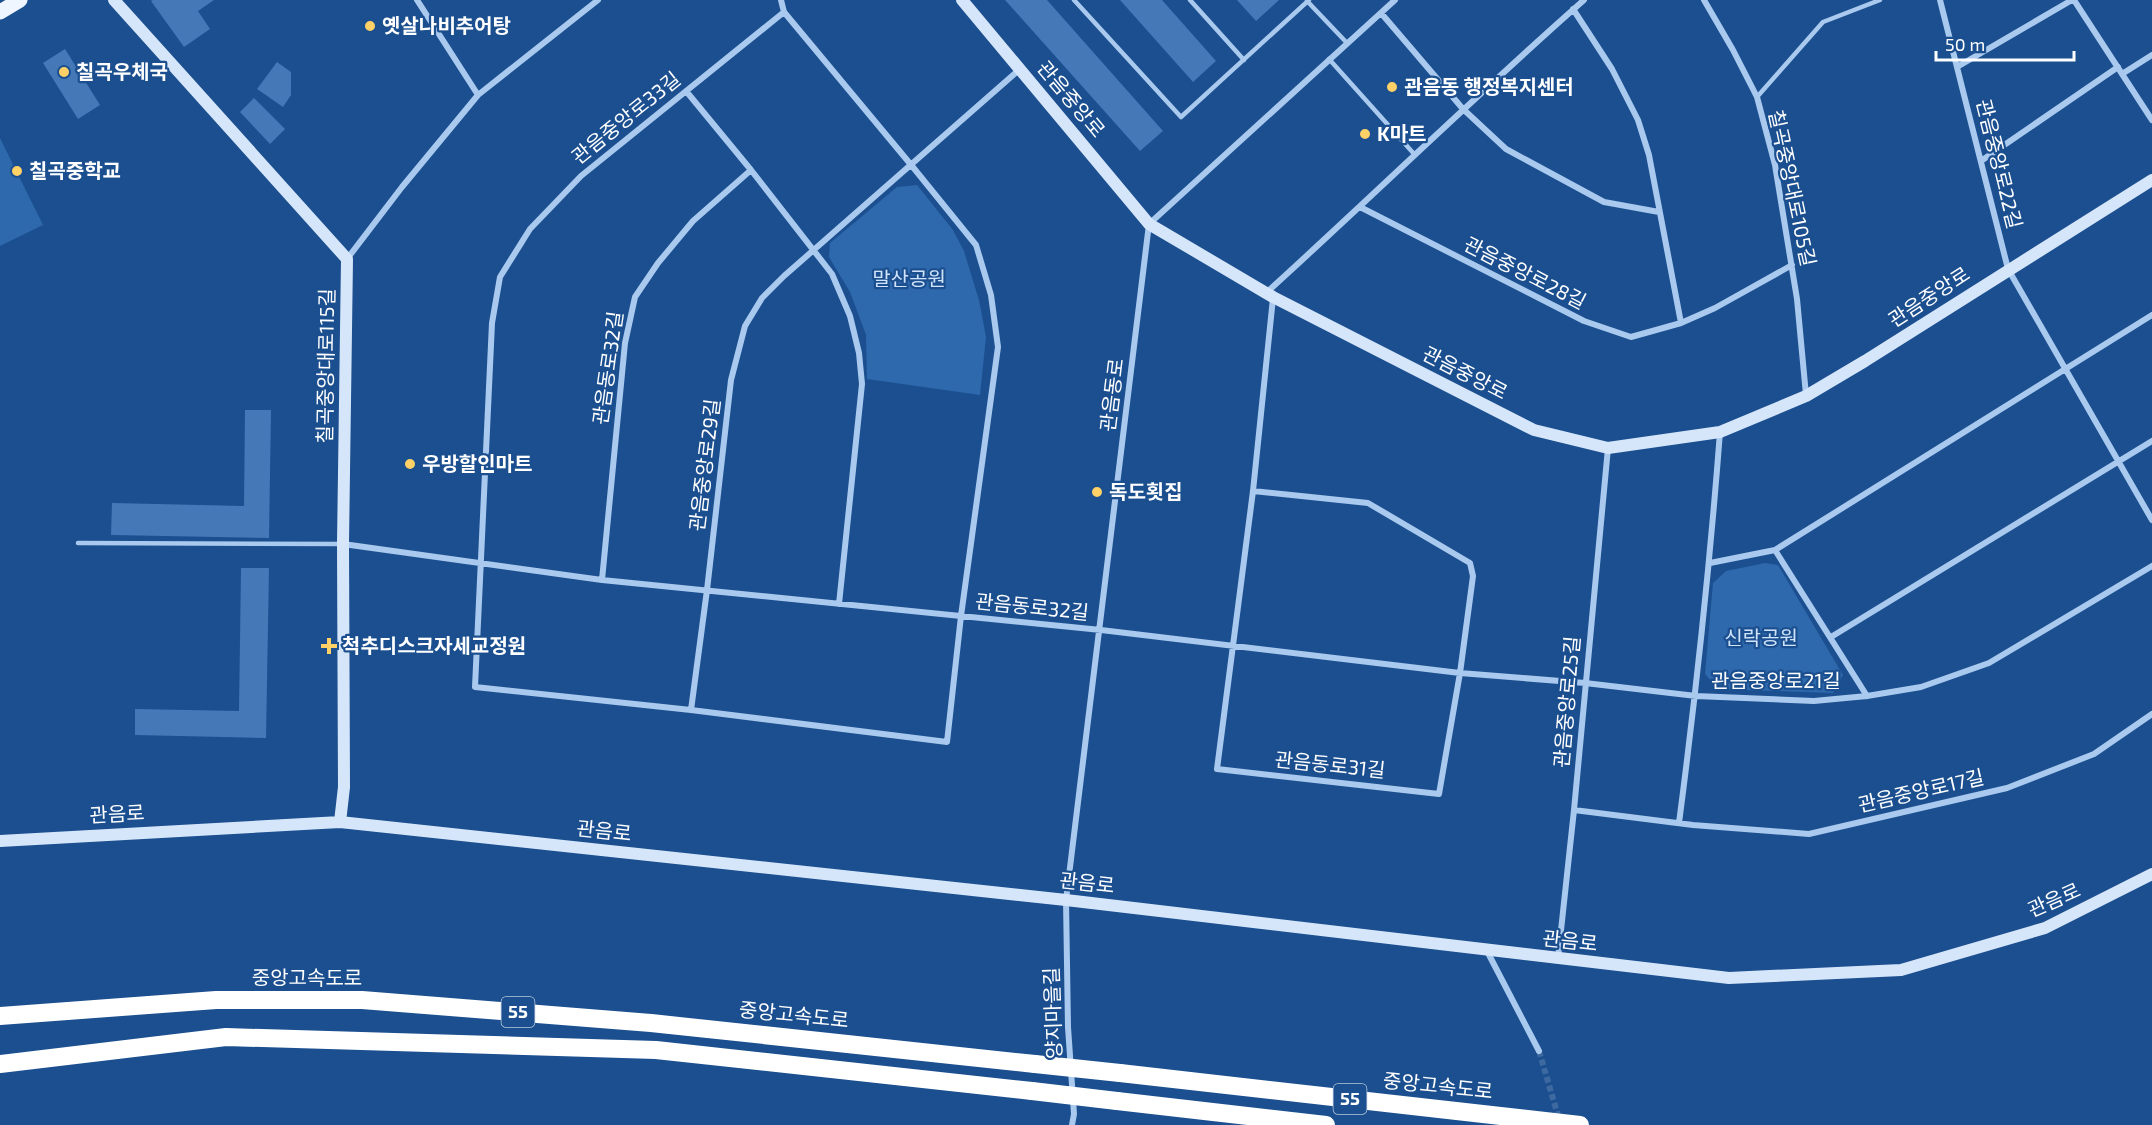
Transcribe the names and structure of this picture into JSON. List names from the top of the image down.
{
  "streets": {
    "highway": ["중앙고속도로", "55"],
    "main road": ["관음중앙로", "칠곡중앙대로115길", "관음로"],
    "street": [
      "관음중앙로33길",
      "관음중앙로22길",
      "칠곡중앙대로105길",
      "관음중앙로28길",
      "관음동로32길",
      "관음동로",
      "관음중앙로29길",
      "관음중앙로21길",
      "관음중앙로25길",
      "관음동로31길",
      "관음중앙로17길",
      "양지마을길"
    ]
  },
  "crossings": [
    ["관음중앙로", "관음중앙로22길"],
    ["관음중앙로", "칠곡중앙대로105길"],
    ["관음중앙로", "관음동로"],
    ["관음중앙로", "관음중앙로29길"],
    ["관음중앙로", "관음중앙로25길"],
    ["관음중앙로33길", "관음동로32길"],
    ["칠곡중앙대로105길", "관음중앙로28길"],
    ["칠곡중앙대로115길", "관음동로32길"],
    ["칠곡중앙대로115길", "관음로"],
    ["관음동로32길", "관음동로"],
    ["관음동로32길", "관음중앙로29길"],
    ["관음동로", "관음로"],
    ["관음동로", "양지마을길"],
    ["관음중앙로21길", "관음중앙로25길"],
    ["관음중앙로25길", "관음중앙로17길"],
    ["관음중앙로25길", "관음로"],
    ["관음로", "양지마을길"]
  ],
  "parks": ["말산공원", "신락공원"],
  "places": {
    "other": [
      "옛살나비추어탕",
      "칠곡우체국",
      "관음동 행정복지센터",
      "K마트",
      "칠곡중학교",
      "우방할인마트",
      "독도횟집"
    ],
    "health": ["척추디스크자세교정원"]
  },
  "scale_bar": "50 m"
}
